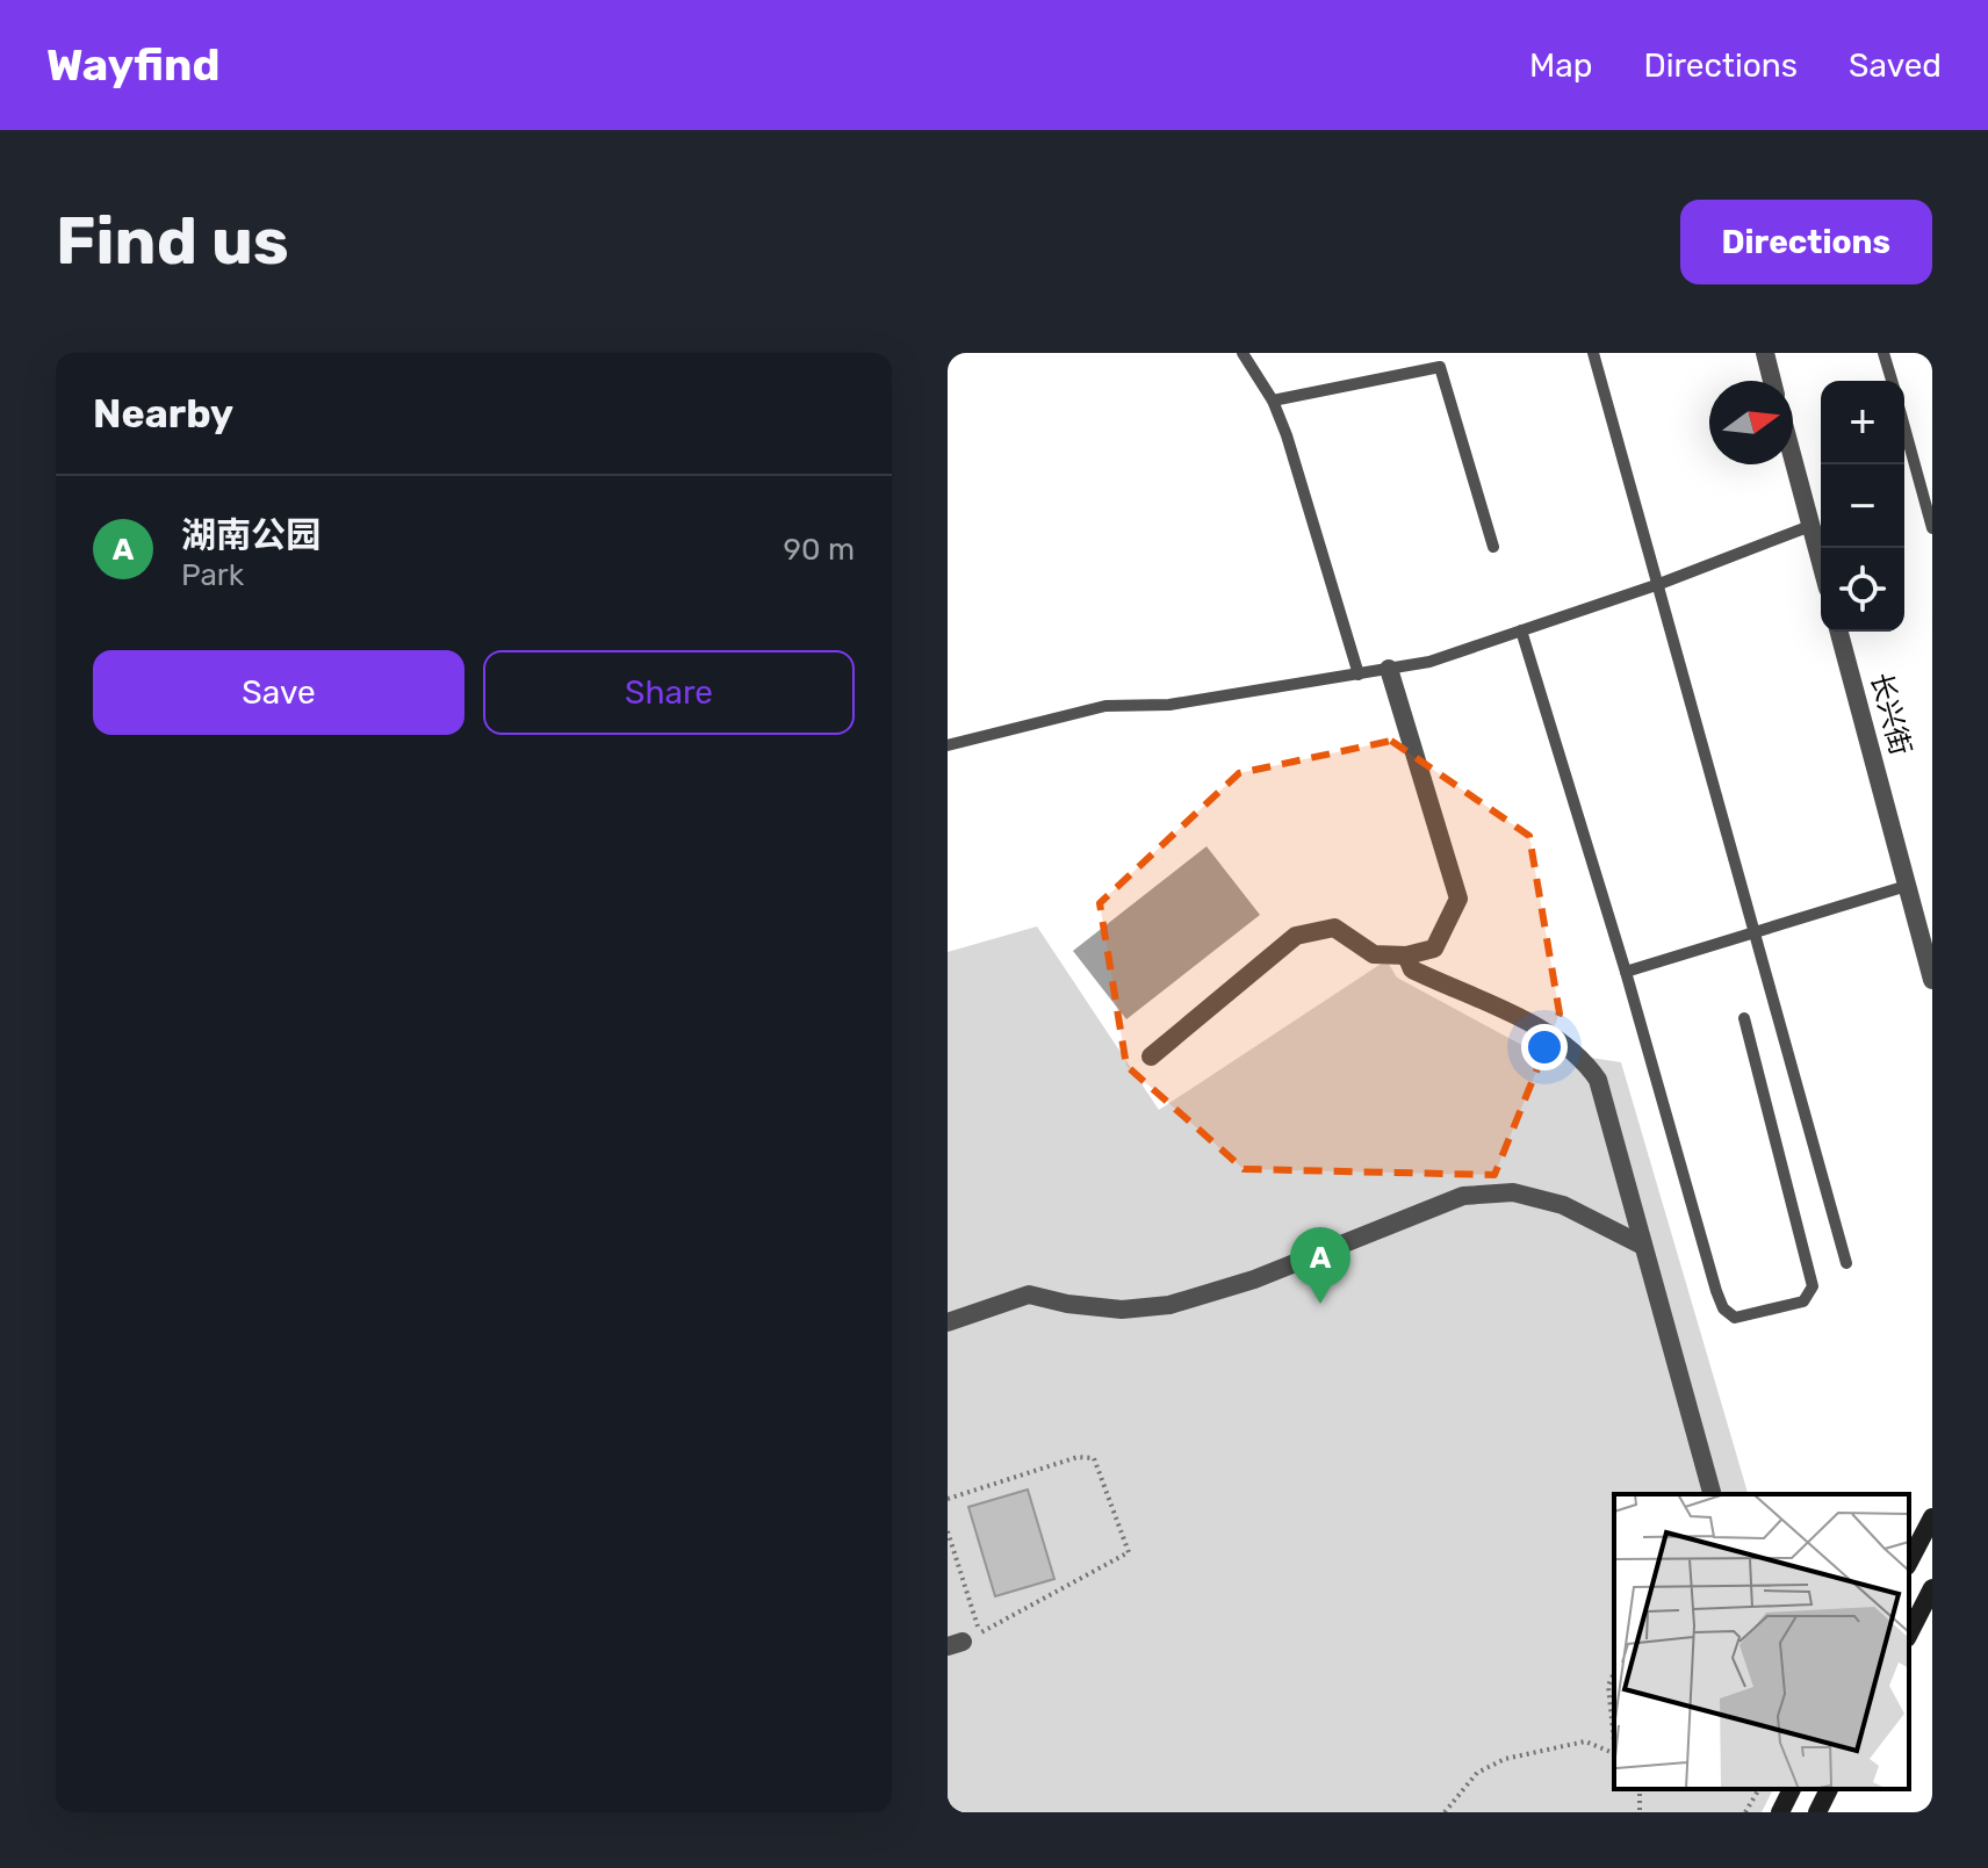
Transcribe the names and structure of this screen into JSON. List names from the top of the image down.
{
  "streets": {
    "street": ["长兴街"]
  },
  "north": "right",
  "page": {
    "header": "Wayfind",
    "nav": ["Map", "Directions", "Saved"],
    "buttons": [
      "Directions",
      ["Save", "Share"]
    ],
    "title": "Find us",
    "heading": "Nearby",
    "map_buttons": ["+", "−"],
    "list": [
      {
        "mark": "A",
        "name": "湖南公园",
        "note": "Park",
        "value": "90 m"
      }
    ],
    "pins": "A"
  }
}
